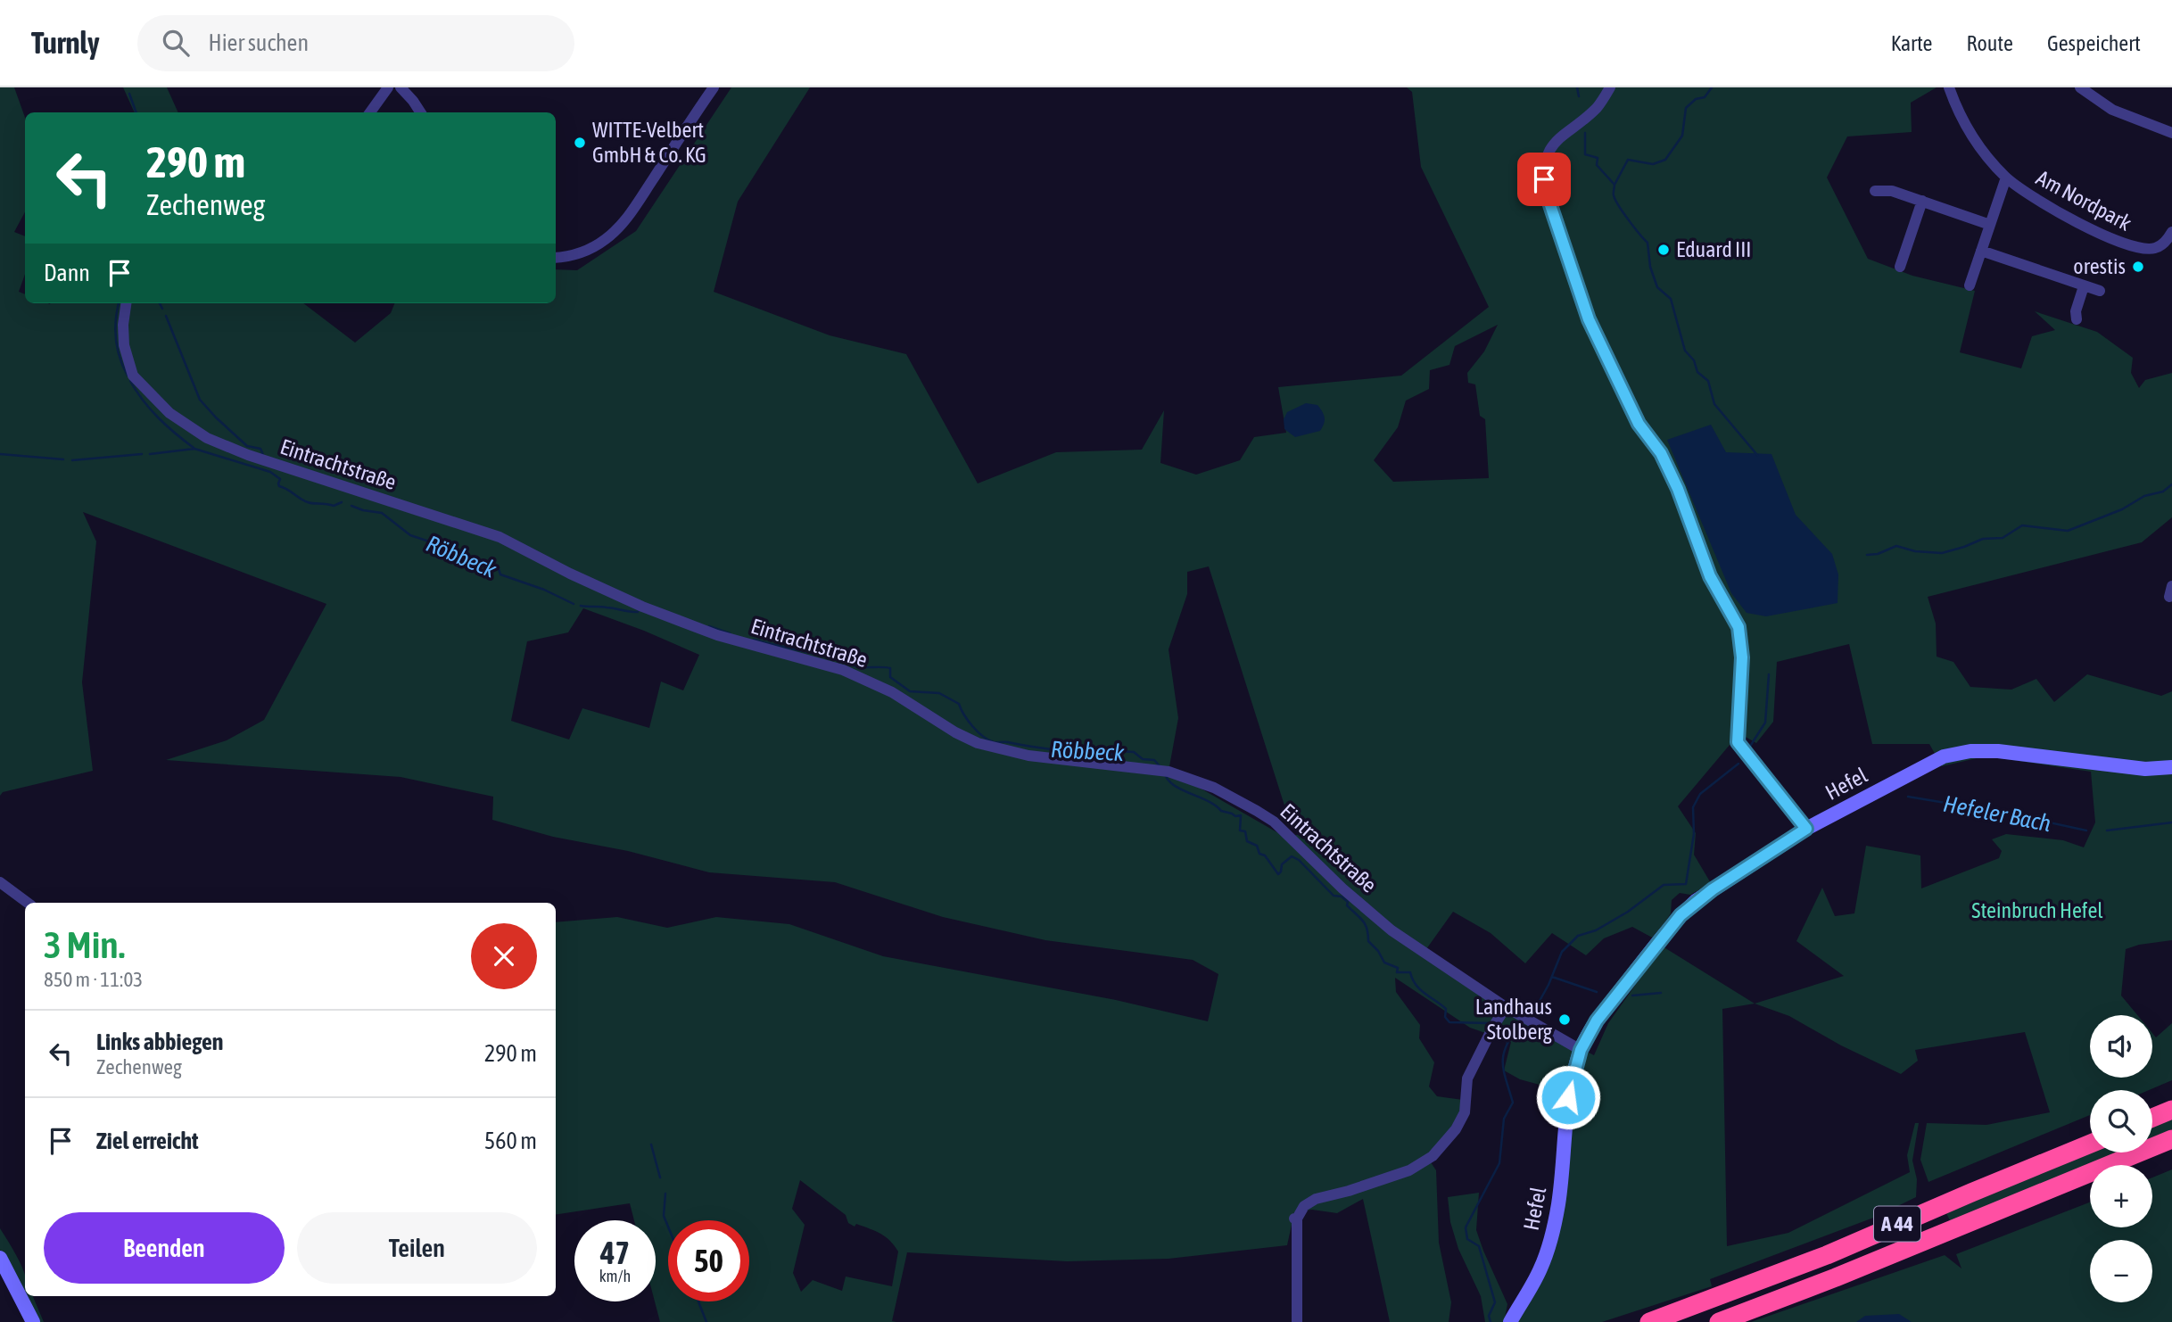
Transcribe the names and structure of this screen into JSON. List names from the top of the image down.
{
  "streets": {
    "highway": ["A 44"],
    "main road": ["Hefel"],
    "street": ["Am Nordpark", "Eintrachtstraße"]
  },
  "crossings": [
    ["Eintrachtstraße", "Hefel"]
  ],
  "water": ["Röbbeck", "Hefeler Bach"],
  "parks": ["Steinbruch Hefel"],
  "places": [
    "WITTE-Velbert GmbH & Co. KG",
    "Eduard III",
    "orestis",
    "Landhaus Stolberg"
  ],
  "page": {
    "header": "Turnly",
    "search": "Hier suchen",
    "nav": ["Karte", "Route", "Gespeichert"],
    "turn": ["290 m", "Zechenweg"],
    "then": "Dann",
    "heading": ["3 Min.", "850 m · 11:03"],
    "list": [
      {
        "name": "Links abbiegen",
        "note": "Zechenweg",
        "value": "290 m"
      },
      {
        "name": "Ziel erreicht",
        "value": "560 m"
      }
    ],
    "map_buttons": ["+", "−"],
    "buttons": ["Beenden", "Teilen"],
    "speed": "47 km/h",
    "limit": "50"
  }
}
